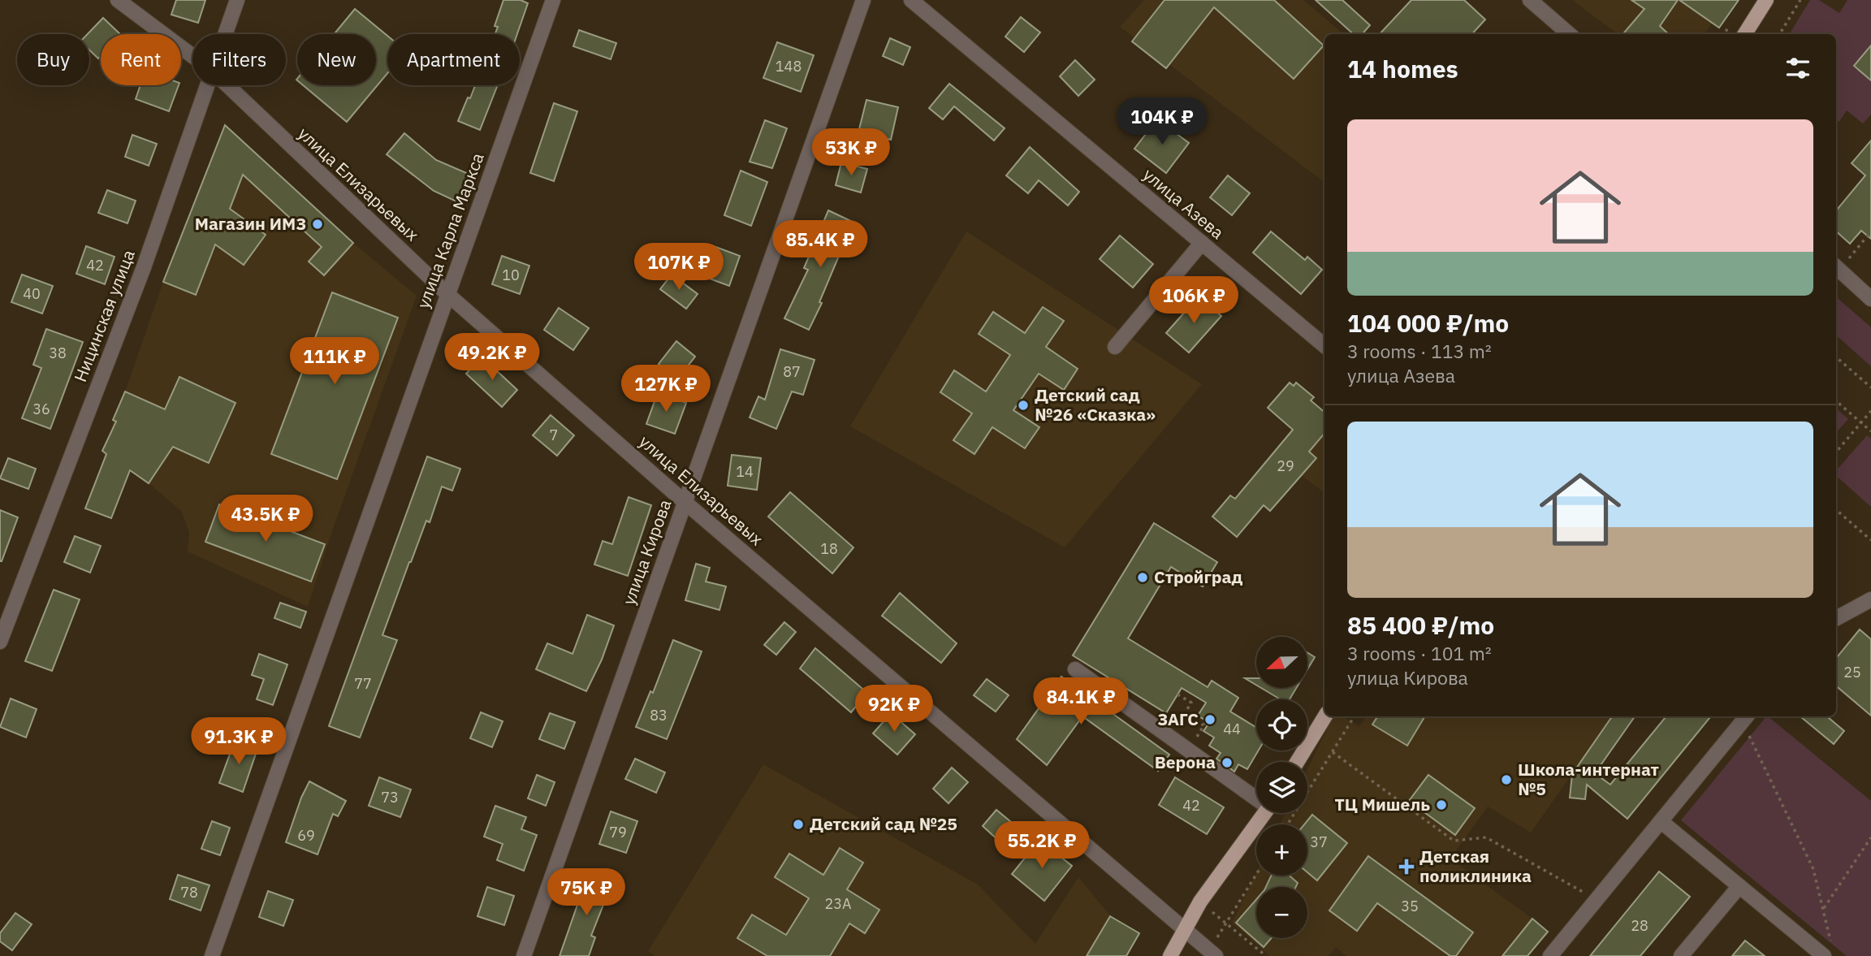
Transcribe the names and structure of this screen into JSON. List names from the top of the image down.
{
  "streets": {
    "street": [
      "улица Елизарьевых",
      "улица Азева",
      "улица Карла Маркса",
      "Ницинская улица",
      "улица Кирова"
    ]
  },
  "crossings": [
    ["улица Елизарьевых", "улица Карла Маркса"],
    ["улица Елизарьевых", "улица Кирова"]
  ],
  "places": {
    "other": [
      "Магазин ИМЗ",
      "Детский сад №26 «Сказка»",
      "Стройград",
      "ЗАГС",
      "Верона",
      "Школа-интернат №5",
      "ТЦ Мишель",
      "Детский сад №25"
    ],
    "health": ["Детская поликлиника"]
  },
  "house_numbers": [
    "148",
    "42",
    "10",
    "40",
    "38",
    "87",
    "36",
    "7",
    "29",
    "14",
    "18",
    "25",
    "77",
    "83",
    "44",
    "73",
    "42",
    "79",
    "69",
    "37",
    "78",
    "23А",
    "35",
    "28"
  ],
  "north": "left",
  "page": {
    "chip": [
      "Buy",
      "Rent",
      "Filters",
      "New",
      "Apartment"
    ],
    "heading": "14 homes",
    "price": [
      "104K ₽",
      "53K ₽",
      "85.4K ₽",
      "107K ₽",
      "106K ₽",
      "49.2K ₽",
      "111K ₽",
      "127K ₽",
      "43.5K ₽",
      "84.1K ₽",
      "92K ₽",
      "91.3K ₽",
      "55.2K ₽",
      "75K ₽"
    ],
    "list": [
      {
        "name": "104 000 ₽/mo",
        "note": "3 rooms · 113 m² · улица Азева"
      },
      {
        "name": "85 400 ₽/mo",
        "note": "3 rooms · 101 m² · улица Кирова"
      }
    ],
    "map_buttons": ["+", "−"]
  }
}
